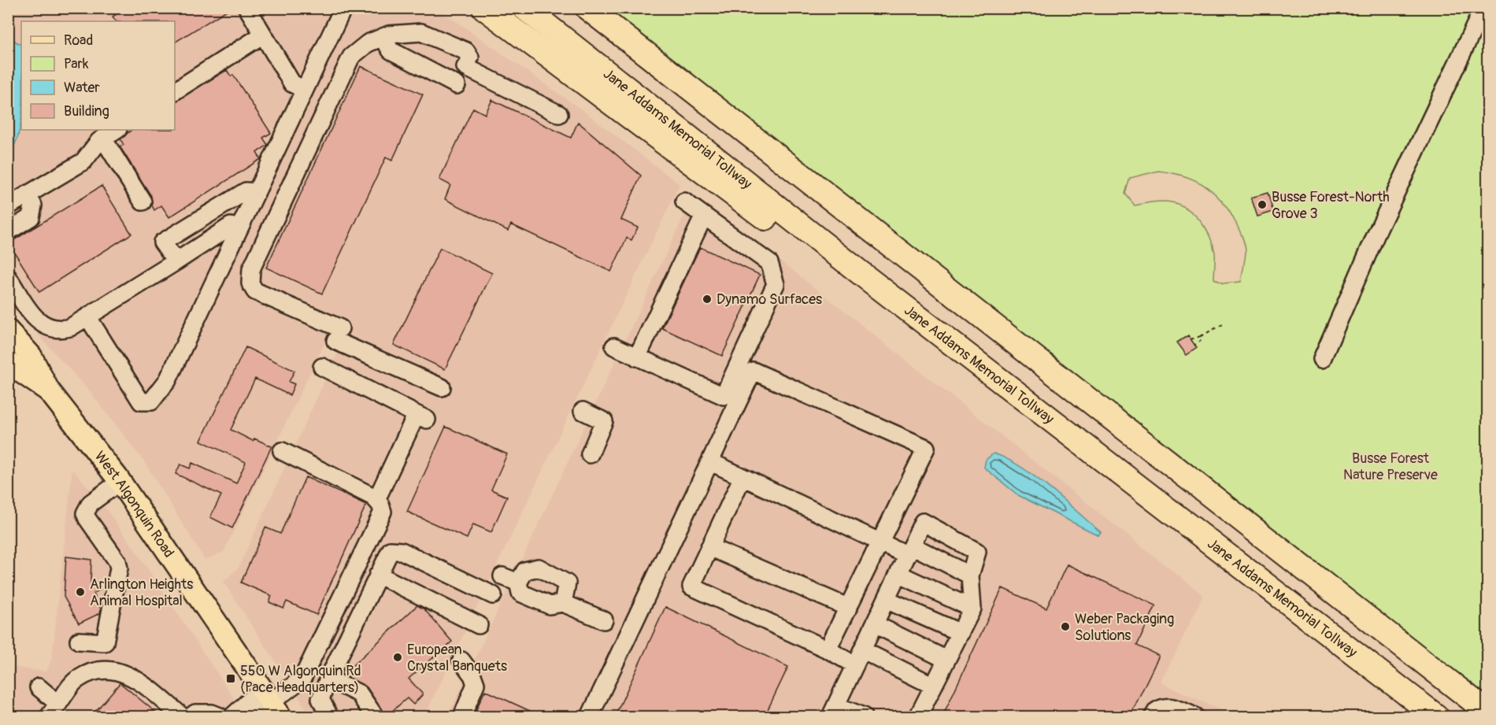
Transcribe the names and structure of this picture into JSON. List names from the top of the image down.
{
  "streets": {
    "highway": ["Jane Addams Memorial Tollway"],
    "main road": ["West Algonquin Road"]
  },
  "parks": ["Busse Forest Nature Preserve"],
  "places": {
    "other": [
      "Busse Forest-North Grove 3",
      "Dynamo Surfaces",
      "Arlington Heights Animal Hospital",
      "Weber Packaging Solutions",
      "European Crystal Banquets"
    ],
    "transit": ["550 W Algonquin Rd (Pace Headquarters)"]
  },
  "legend": [
    "Road",
    "Park",
    "Water",
    "Building"
  ]
}
